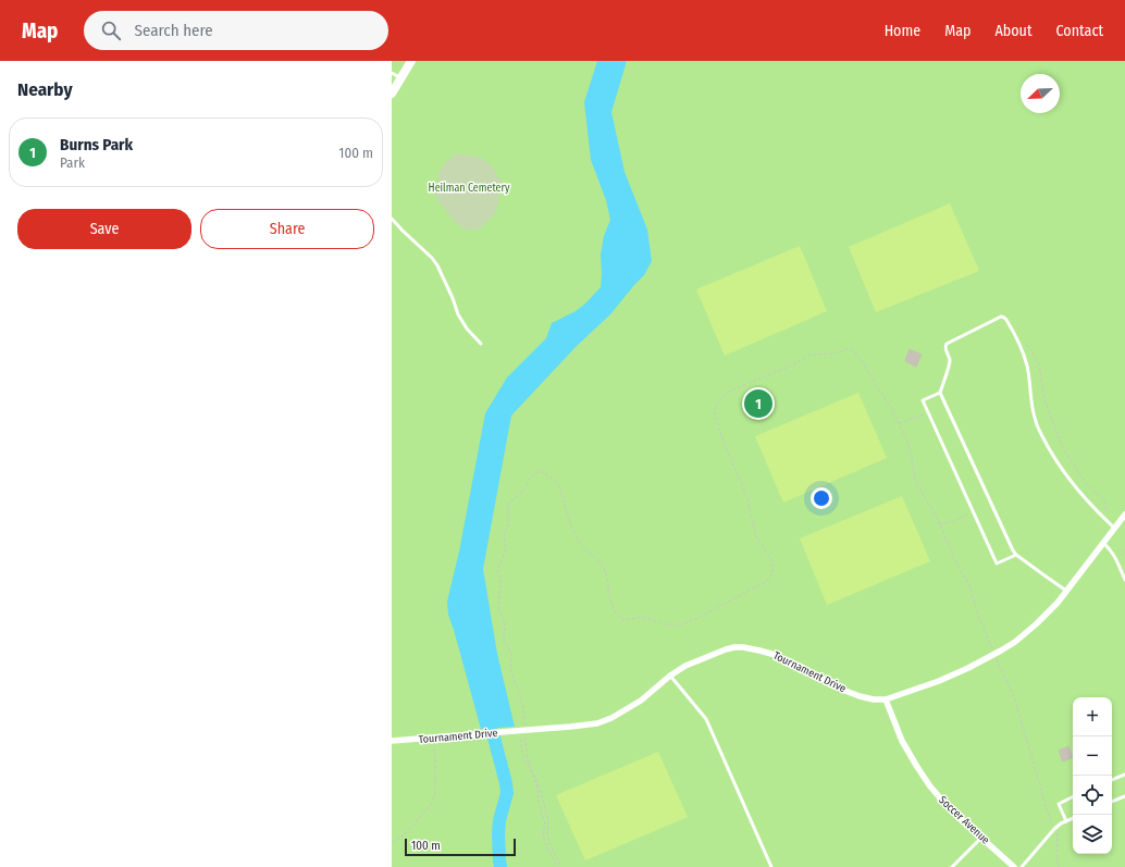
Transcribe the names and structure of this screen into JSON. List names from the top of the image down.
{
  "streets": {
    "street": ["Tournament Drive", "Soccer Avenue"]
  },
  "crossings": [
    ["Tournament Drive", "Soccer Avenue"]
  ],
  "parks": ["Heilman Cemetery"],
  "scale_bar": "100 m",
  "north": "bottom left",
  "page": {
    "header": "Map",
    "search": "Search here",
    "nav": [
      "Home",
      "Map",
      "About",
      "Contact"
    ],
    "heading": "Nearby",
    "list": [
      {
        "mark": "1",
        "name": "Burns Park",
        "note": "Park",
        "value": "100 m"
      }
    ],
    "buttons": ["Save", "Share"],
    "pins": "1",
    "map_buttons": ["+", "−"],
    "scale": "100 m"
  }
}
